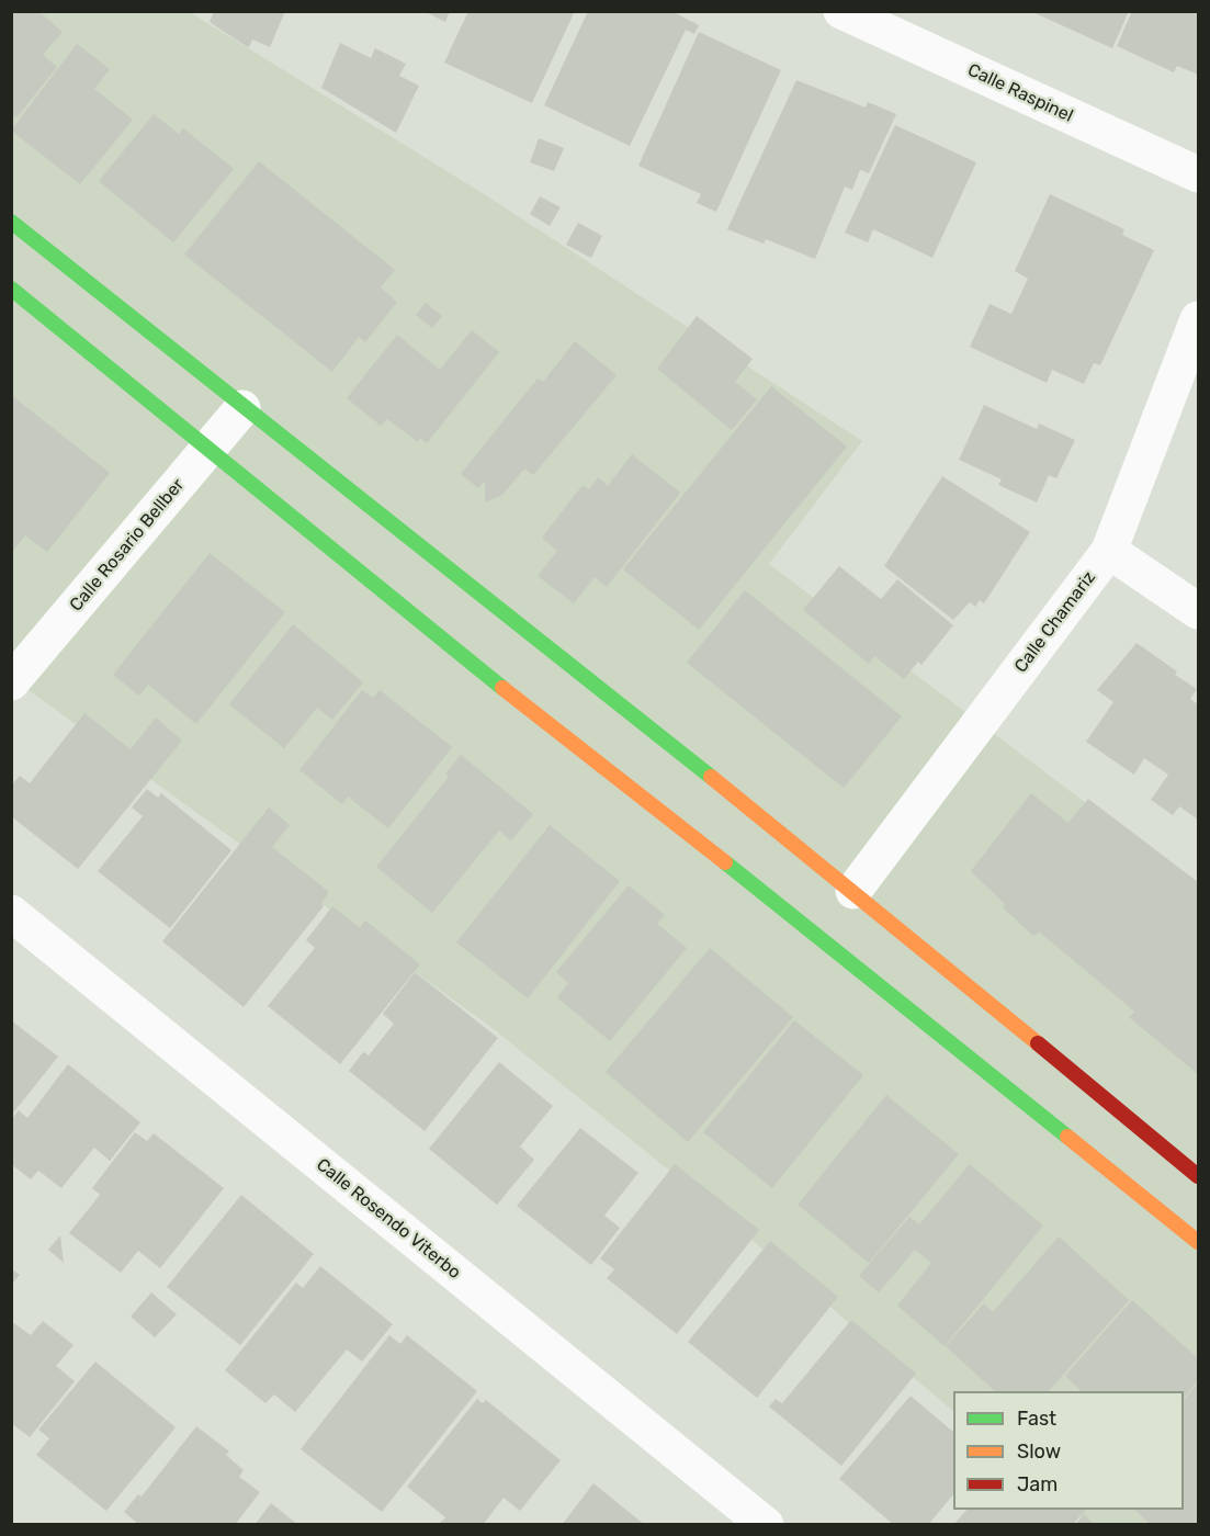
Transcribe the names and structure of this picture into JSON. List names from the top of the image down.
{
  "streets": {
    "street": [
      "Calle Raspinel",
      "Calle Rosario Bellber",
      "Calle Chamariz",
      "Calle Rosendo Viterbo"
    ]
  },
  "legend": ["Fast", "Slow", "Jam"]
}
